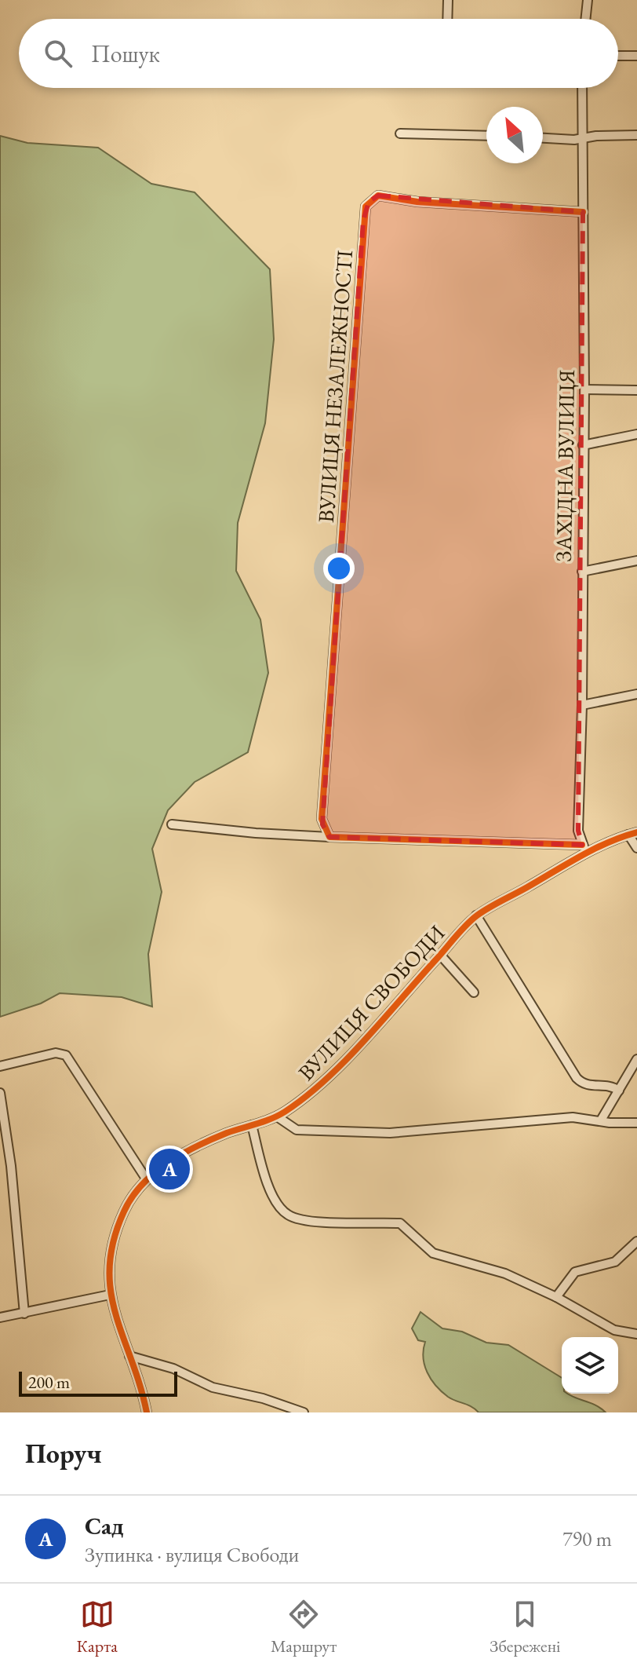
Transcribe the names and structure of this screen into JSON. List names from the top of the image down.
{
  "streets": {
    "street": ["ВУЛИЦЯ НЕЗАЛЕЖНОСТІ", "ЗАХІДНА ВУЛИЦЯ", "ВУЛИЦЯ СВОБОДИ"]
  },
  "crossings": [
    ["ВУЛИЦЯ НЕЗАЛЕЖНОСТІ", "ЗАХІДНА ВУЛИЦЯ"]
  ],
  "scale_bar": "200 m",
  "north": "top left",
  "page": {
    "search": "Пошук",
    "pins": "A",
    "scale": "200 m",
    "heading": "Поруч",
    "list": [
      {
        "mark": "A",
        "name": "Сад",
        "note": "Зупинка · вулиця Свободи",
        "value": "790 m"
      }
    ],
    "nav": ["Карта", "Маршрут", "Збережені"]
  }
}
